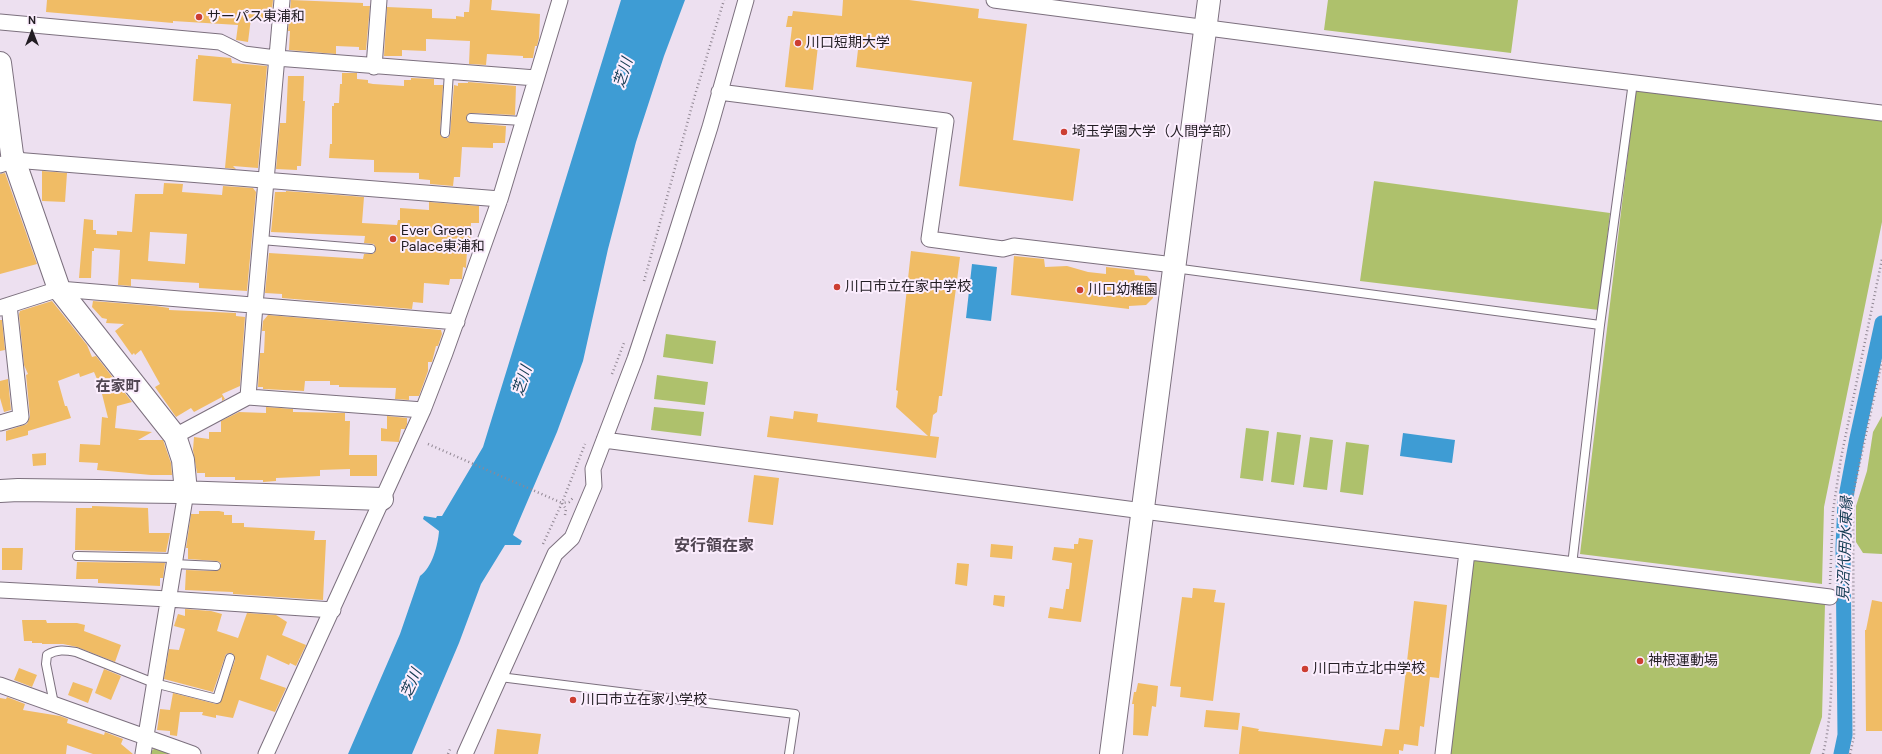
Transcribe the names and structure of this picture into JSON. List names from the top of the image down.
{
  "districts": ["在家町", "安行領在家"],
  "water": ["芝川", "見沼代用水東縁"],
  "places": [
    "サーパス東浦和",
    "川口短期大学",
    "埼玉学園大学（人間学部）",
    "Ever Green Palace東浦和",
    "川口市立在家中学校",
    "川口幼稚園",
    "神根運動場",
    "川口市立北中学校",
    "川口市立在家小学校"
  ],
  "north": "top"
}
